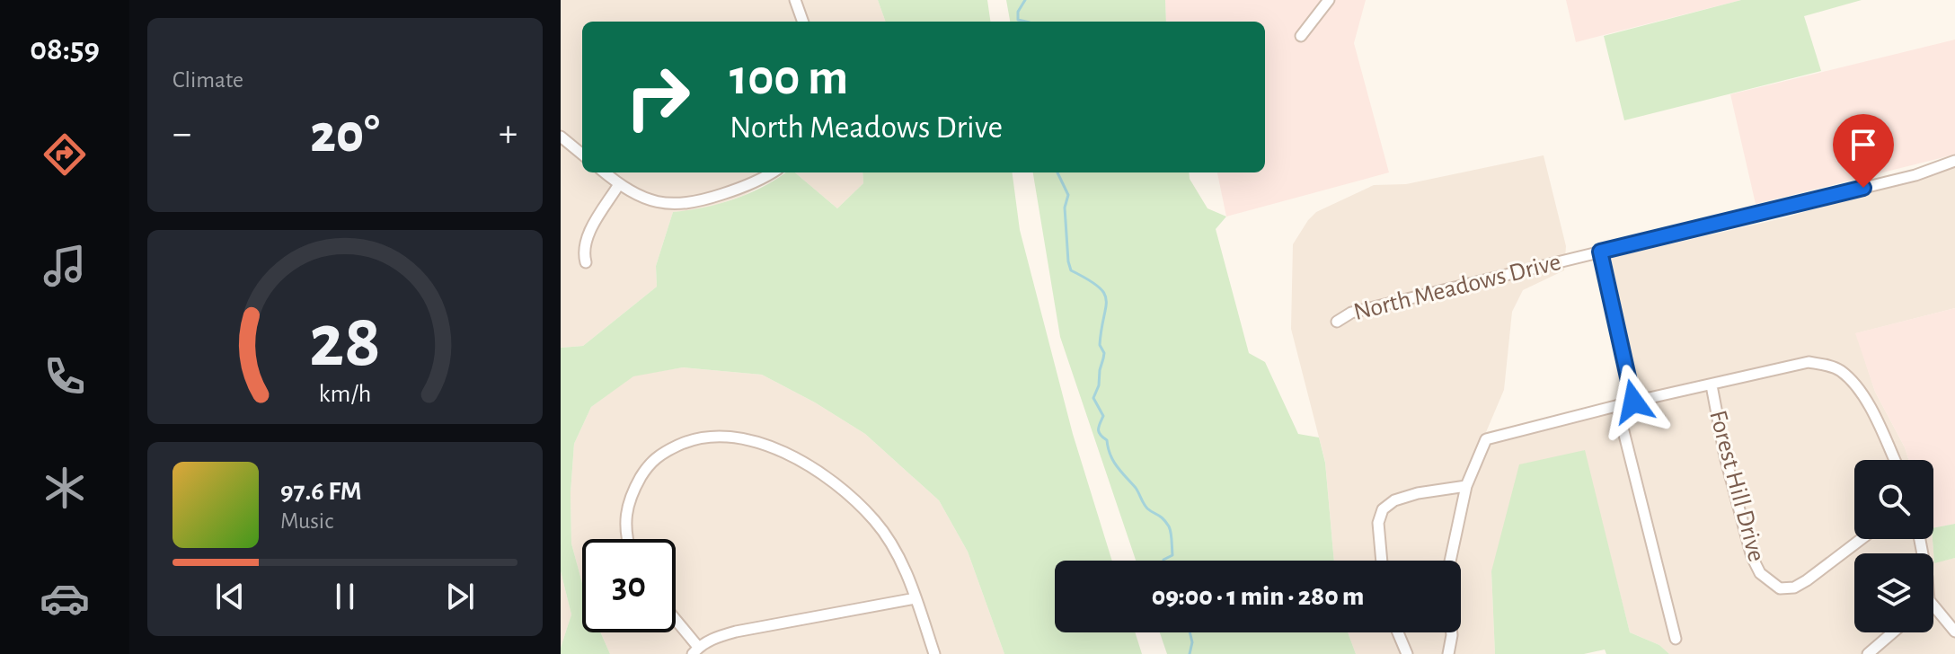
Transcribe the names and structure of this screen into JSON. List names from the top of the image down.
{
  "streets": {
    "street": ["North Meadows Drive", "Forest Hill Drive"]
  },
  "page": {
    "tabs": "08:59",
    "tile": "Climate",
    "turn": ["100 m", "North Meadows Drive"],
    "heat": ["−", "20°", "+"],
    "song": ["97.6 FM", "Music"],
    "limit": "30",
    "trip": "09:00 · 1 min · 280 m",
    "gauge": ["28", "km/h"]
  }
}
